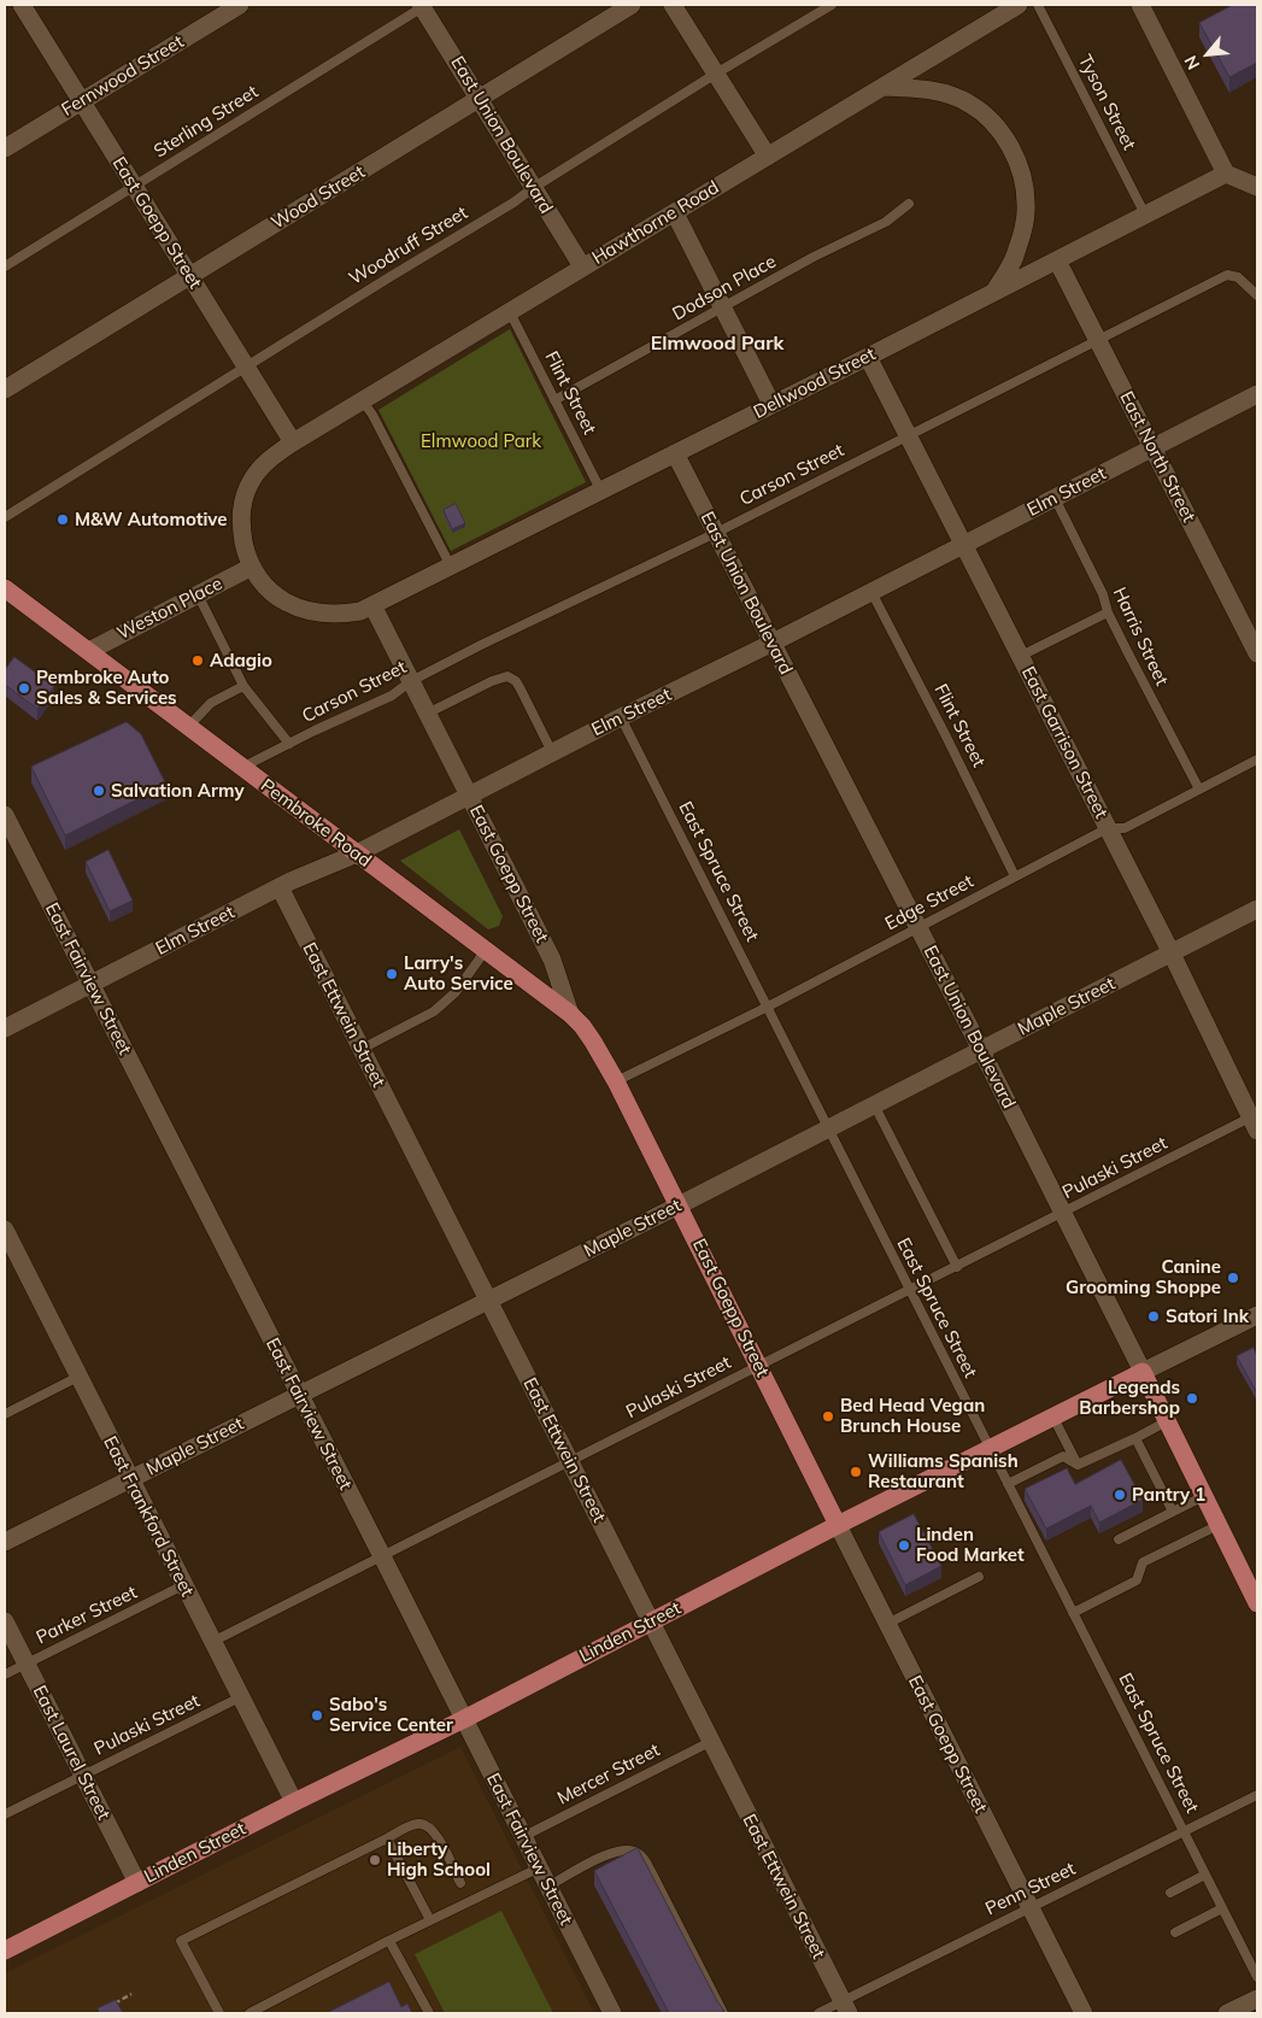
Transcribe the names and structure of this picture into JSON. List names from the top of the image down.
{
  "streets": {
    "main road": [
      "East Union Boulevard",
      "East Goepp Street",
      "Pembroke Road",
      "Linden Street"
    ],
    "street": [
      "Fernwood Street",
      "Wood Street",
      "Hawthorne Road",
      "Dellwood Street",
      "East North Street",
      "Elm Street",
      "Weston Place",
      "East Garrison Street",
      "East Fairview Street",
      "Maple Street",
      "East Ettwein Street",
      "East Frankford Street",
      "East Laurel Street"
    ],
    "lane": [
      "Tyson Street",
      "Sterling Street",
      "Woodruff Street",
      "Dodson Place",
      "Flint Street",
      "Carson Street",
      "Harris Street",
      "East Spruce Street",
      "Edge Street",
      "Pulaski Street",
      "Parker Street",
      "Mercer Street",
      "Penn Street"
    ]
  },
  "crossings": [
    ["Fernwood Street", "East Goepp Street"],
    ["Tyson Street", "Dellwood Street"],
    ["Sterling Street", "East Union Boulevard"],
    ["Sterling Street", "East Goepp Street"],
    ["East Union Boulevard", "Wood Street"],
    ["East Union Boulevard", "Hawthorne Road"],
    ["East Union Boulevard", "Woodruff Street"],
    ["East Union Boulevard", "Dellwood Street"],
    ["East Union Boulevard", "Carson Street"],
    ["East Union Boulevard", "Elm Street"],
    ["East Union Boulevard", "Edge Street"],
    ["East Union Boulevard", "Maple Street"],
    ["East Union Boulevard", "Pulaski Street"],
    ["East Union Boulevard", "Linden Street"],
    ["Wood Street", "East Goepp Street"],
    ["East Goepp Street", "Hawthorne Road"],
    ["East Goepp Street", "Woodruff Street"],
    ["East Goepp Street", "Dellwood Street"],
    ["East Goepp Street", "Carson Street"],
    ["East Goepp Street", "Elm Street"],
    ["East Goepp Street", "Weston Place"],
    ["East Goepp Street", "Pembroke Road"],
    ["East Goepp Street", "Edge Street"],
    ["East Goepp Street", "Maple Street"],
    ["East Goepp Street", "Pulaski Street"],
    ["East Goepp Street", "Linden Street"],
    ["East Goepp Street", "Penn Street"],
    ["Hawthorne Road", "Dellwood Street"],
    ["Hawthorne Road", "Flint Street"],
    ["Hawthorne Road", "Weston Place"],
    ["Dodson Place", "Flint Street"],
    ["Dellwood Street", "Flint Street"],
    ["Dellwood Street", "East North Street"],
    ["Dellwood Street", "Weston Place"],
    ["Dellwood Street", "East Garrison Street"],
    ["Flint Street", "Elm Street"],
    ["Flint Street", "Edge Street"],
    ["East North Street", "Carson Street"],
    ["East North Street", "Elm Street"],
    ["Carson Street", "East Garrison Street"],
    ["Carson Street", "Pembroke Road"],
    ["Elm Street", "Harris Street"],
    ["Elm Street", "East Garrison Street"],
    ["Elm Street", "Pembroke Road"],
    ["Elm Street", "East Spruce Street"],
    ["Elm Street", "East Fairview Street"],
    ["Elm Street", "East Ettwein Street"],
    ["Weston Place", "Pembroke Road"],
    ["Harris Street", "Edge Street"],
    ["East Garrison Street", "Edge Street"],
    ["East Garrison Street", "Maple Street"],
    ["East Garrison Street", "Pulaski Street"],
    ["East Spruce Street", "Edge Street"],
    ["East Spruce Street", "Maple Street"],
    ["East Spruce Street", "Pulaski Street"],
    ["East Spruce Street", "Linden Street"],
    ["East Spruce Street", "Penn Street"],
    ["East Fairview Street", "Maple Street"],
    ["East Fairview Street", "Pulaski Street"],
    ["East Fairview Street", "Linden Street"],
    ["East Fairview Street", "Mercer Street"],
    ["Maple Street", "East Ettwein Street"],
    ["Maple Street", "East Frankford Street"],
    ["East Ettwein Street", "Pulaski Street"],
    ["East Ettwein Street", "Linden Street"],
    ["East Ettwein Street", "Mercer Street"],
    ["East Ettwein Street", "Penn Street"],
    ["Pulaski Street", "East Frankford Street"],
    ["Pulaski Street", "East Laurel Street"],
    ["East Frankford Street", "Parker Street"],
    ["East Frankford Street", "Linden Street"],
    ["Parker Street", "East Laurel Street"],
    ["Linden Street", "East Laurel Street"]
  ],
  "districts": ["Elmwood Park"],
  "parks": ["Elmwood Park"],
  "places": [
    "M&W Automotive",
    "Adagio",
    "Pembroke Auto Sales & Services",
    "Salvation Army",
    "Larry's Auto Service",
    "Canine Grooming Shoppe",
    "Satori Ink",
    "Legends Barbershop",
    "Bed Head Vegan Brunch House",
    "Williams Spanish Restaurant",
    "Pantry 1",
    "Linden Food Market",
    "Sabo's Service Center",
    "Liberty High School"
  ],
  "north": "bottom left"
}
